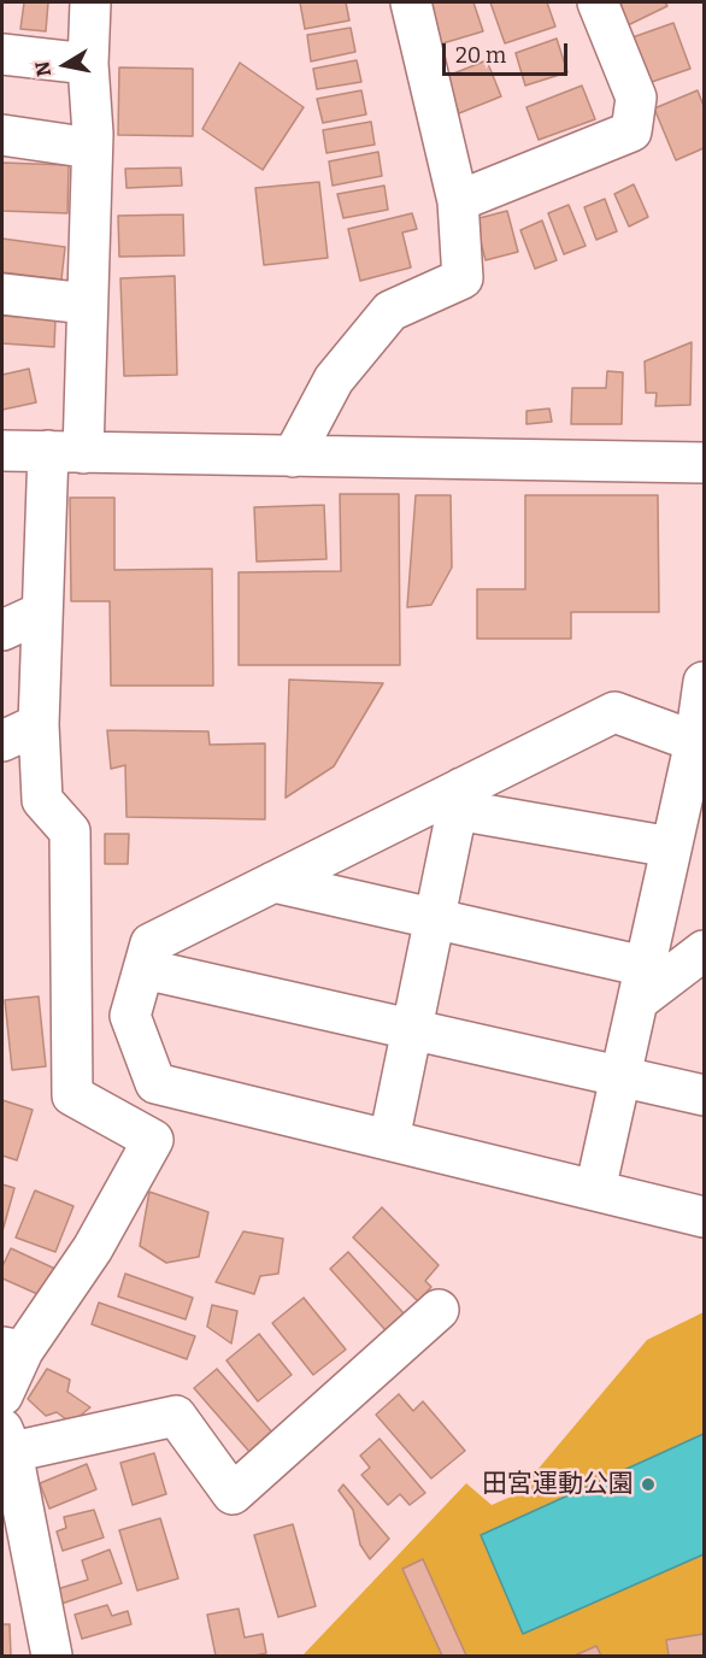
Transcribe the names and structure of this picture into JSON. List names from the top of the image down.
{
  "places": ["田宮運動公園"],
  "scale_bar": "20 m",
  "north": "left"
}
